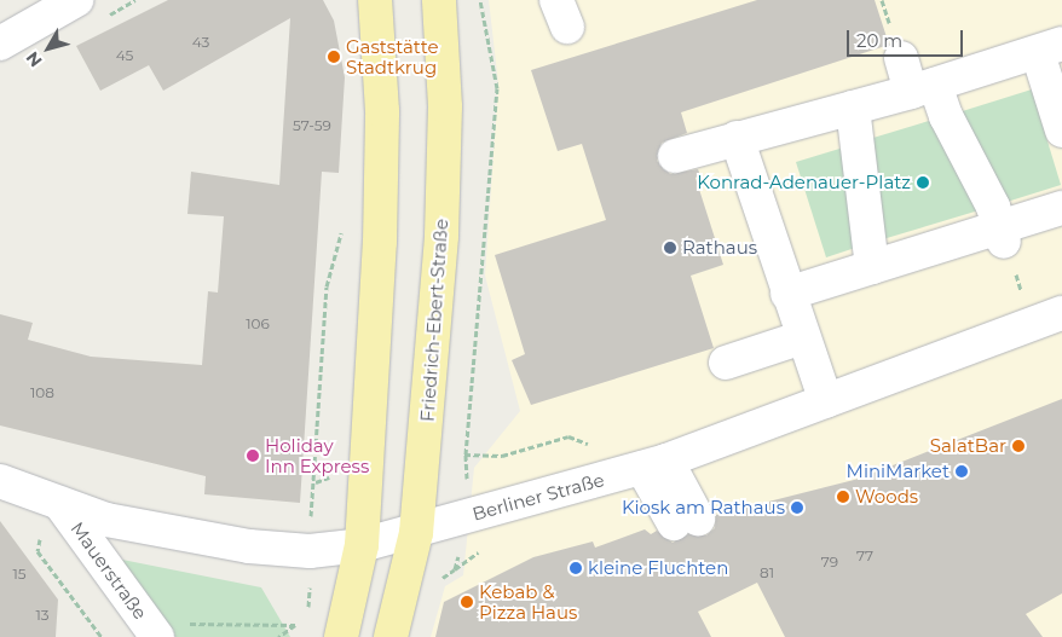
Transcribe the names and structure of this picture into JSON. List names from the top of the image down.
{
  "streets": {
    "main road": ["Friedrich-Ebert-Straße"],
    "street": ["Berliner Straße", "Mauerstraße"]
  },
  "crossings": [
    ["Friedrich-Ebert-Straße", "Berliner Straße"],
    ["Berliner Straße", "Mauerstraße"]
  ],
  "places": [
    "Gaststätte Stadtkrug",
    "Konrad-Adenauer-Platz",
    "Rathaus",
    "SalatBar",
    "Holiday Inn Express",
    "MiniMarket",
    "Woods",
    "Kiosk am Rathaus",
    "kleine Fluchten",
    "Kebab & Pizza Haus"
  ],
  "house_numbers": [
    "43",
    "45",
    "57-59",
    "106",
    "108",
    "77",
    "79",
    "81",
    "15",
    "13"
  ],
  "scale_bar": "20 m",
  "north": "bottom left"
}
